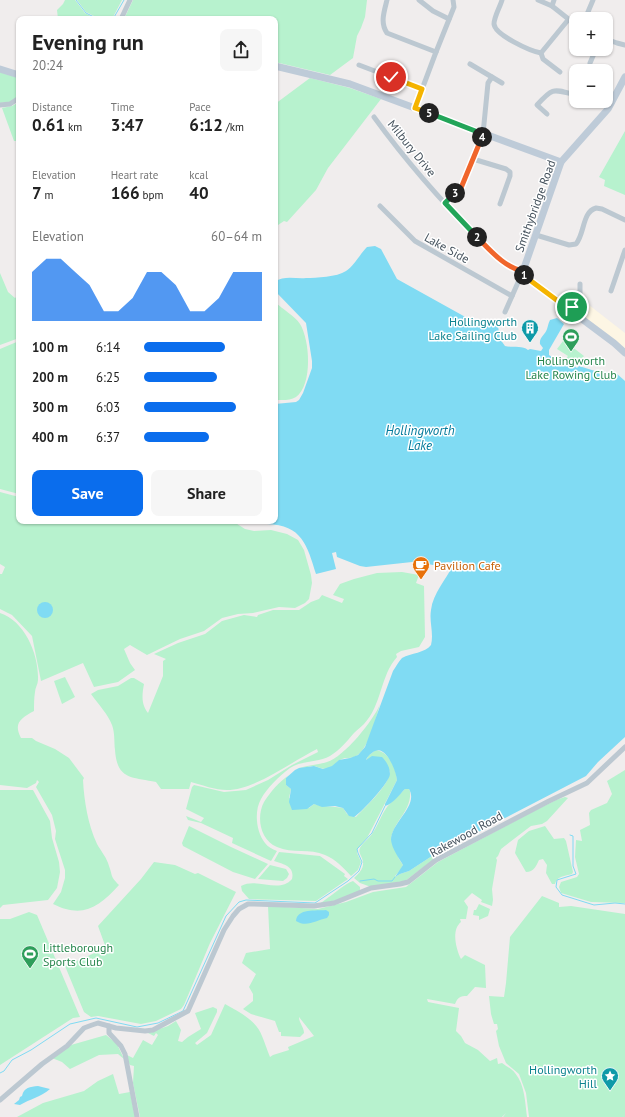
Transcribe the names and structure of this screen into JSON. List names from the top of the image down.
{
  "streets": {
    "main road": ["Smithybridge Road"],
    "street": ["Milbury Drive", "Lake Side", "Rakewood Road"]
  },
  "crossings": [
    ["Milbury Drive", "Smithybridge Road"],
    ["Smithybridge Road", "Lake Side"]
  ],
  "water": ["Hollingworth Lake"],
  "places": {
    "building": ["Hollingworth Lake Sailing Club"],
    "sports": ["Hollingworth Lake Rowing Club", "Littleborough Sports Club"],
    "cafe": ["Pavilion Cafe"],
    "place": ["Hollingworth Hill"]
  },
  "page": {
    "map_buttons": ["+", "−"],
    "heading": ["Evening run", "20:24"],
    "stats": [
      ["Distance", "0.61 km"],
      ["Time", "3:47"],
      ["Pace", "6:12 /km"],
      ["Elevation", "7 m"],
      ["Heart rate", "166 bpm"],
      ["kcal", "40"]
    ],
    "pins": [
      "5",
      "4",
      "3",
      "2",
      "1"
    ],
    "chart": ["Elevation", "60–64 m"],
    "list": [
      {
        "name": "100 m",
        "note": "6:14"
      },
      {
        "name": "200 m",
        "note": "6:25"
      },
      {
        "name": "300 m",
        "note": "6:03"
      },
      {
        "name": "400 m",
        "note": "6:37"
      }
    ],
    "buttons": ["Save", "Share"]
  }
}
